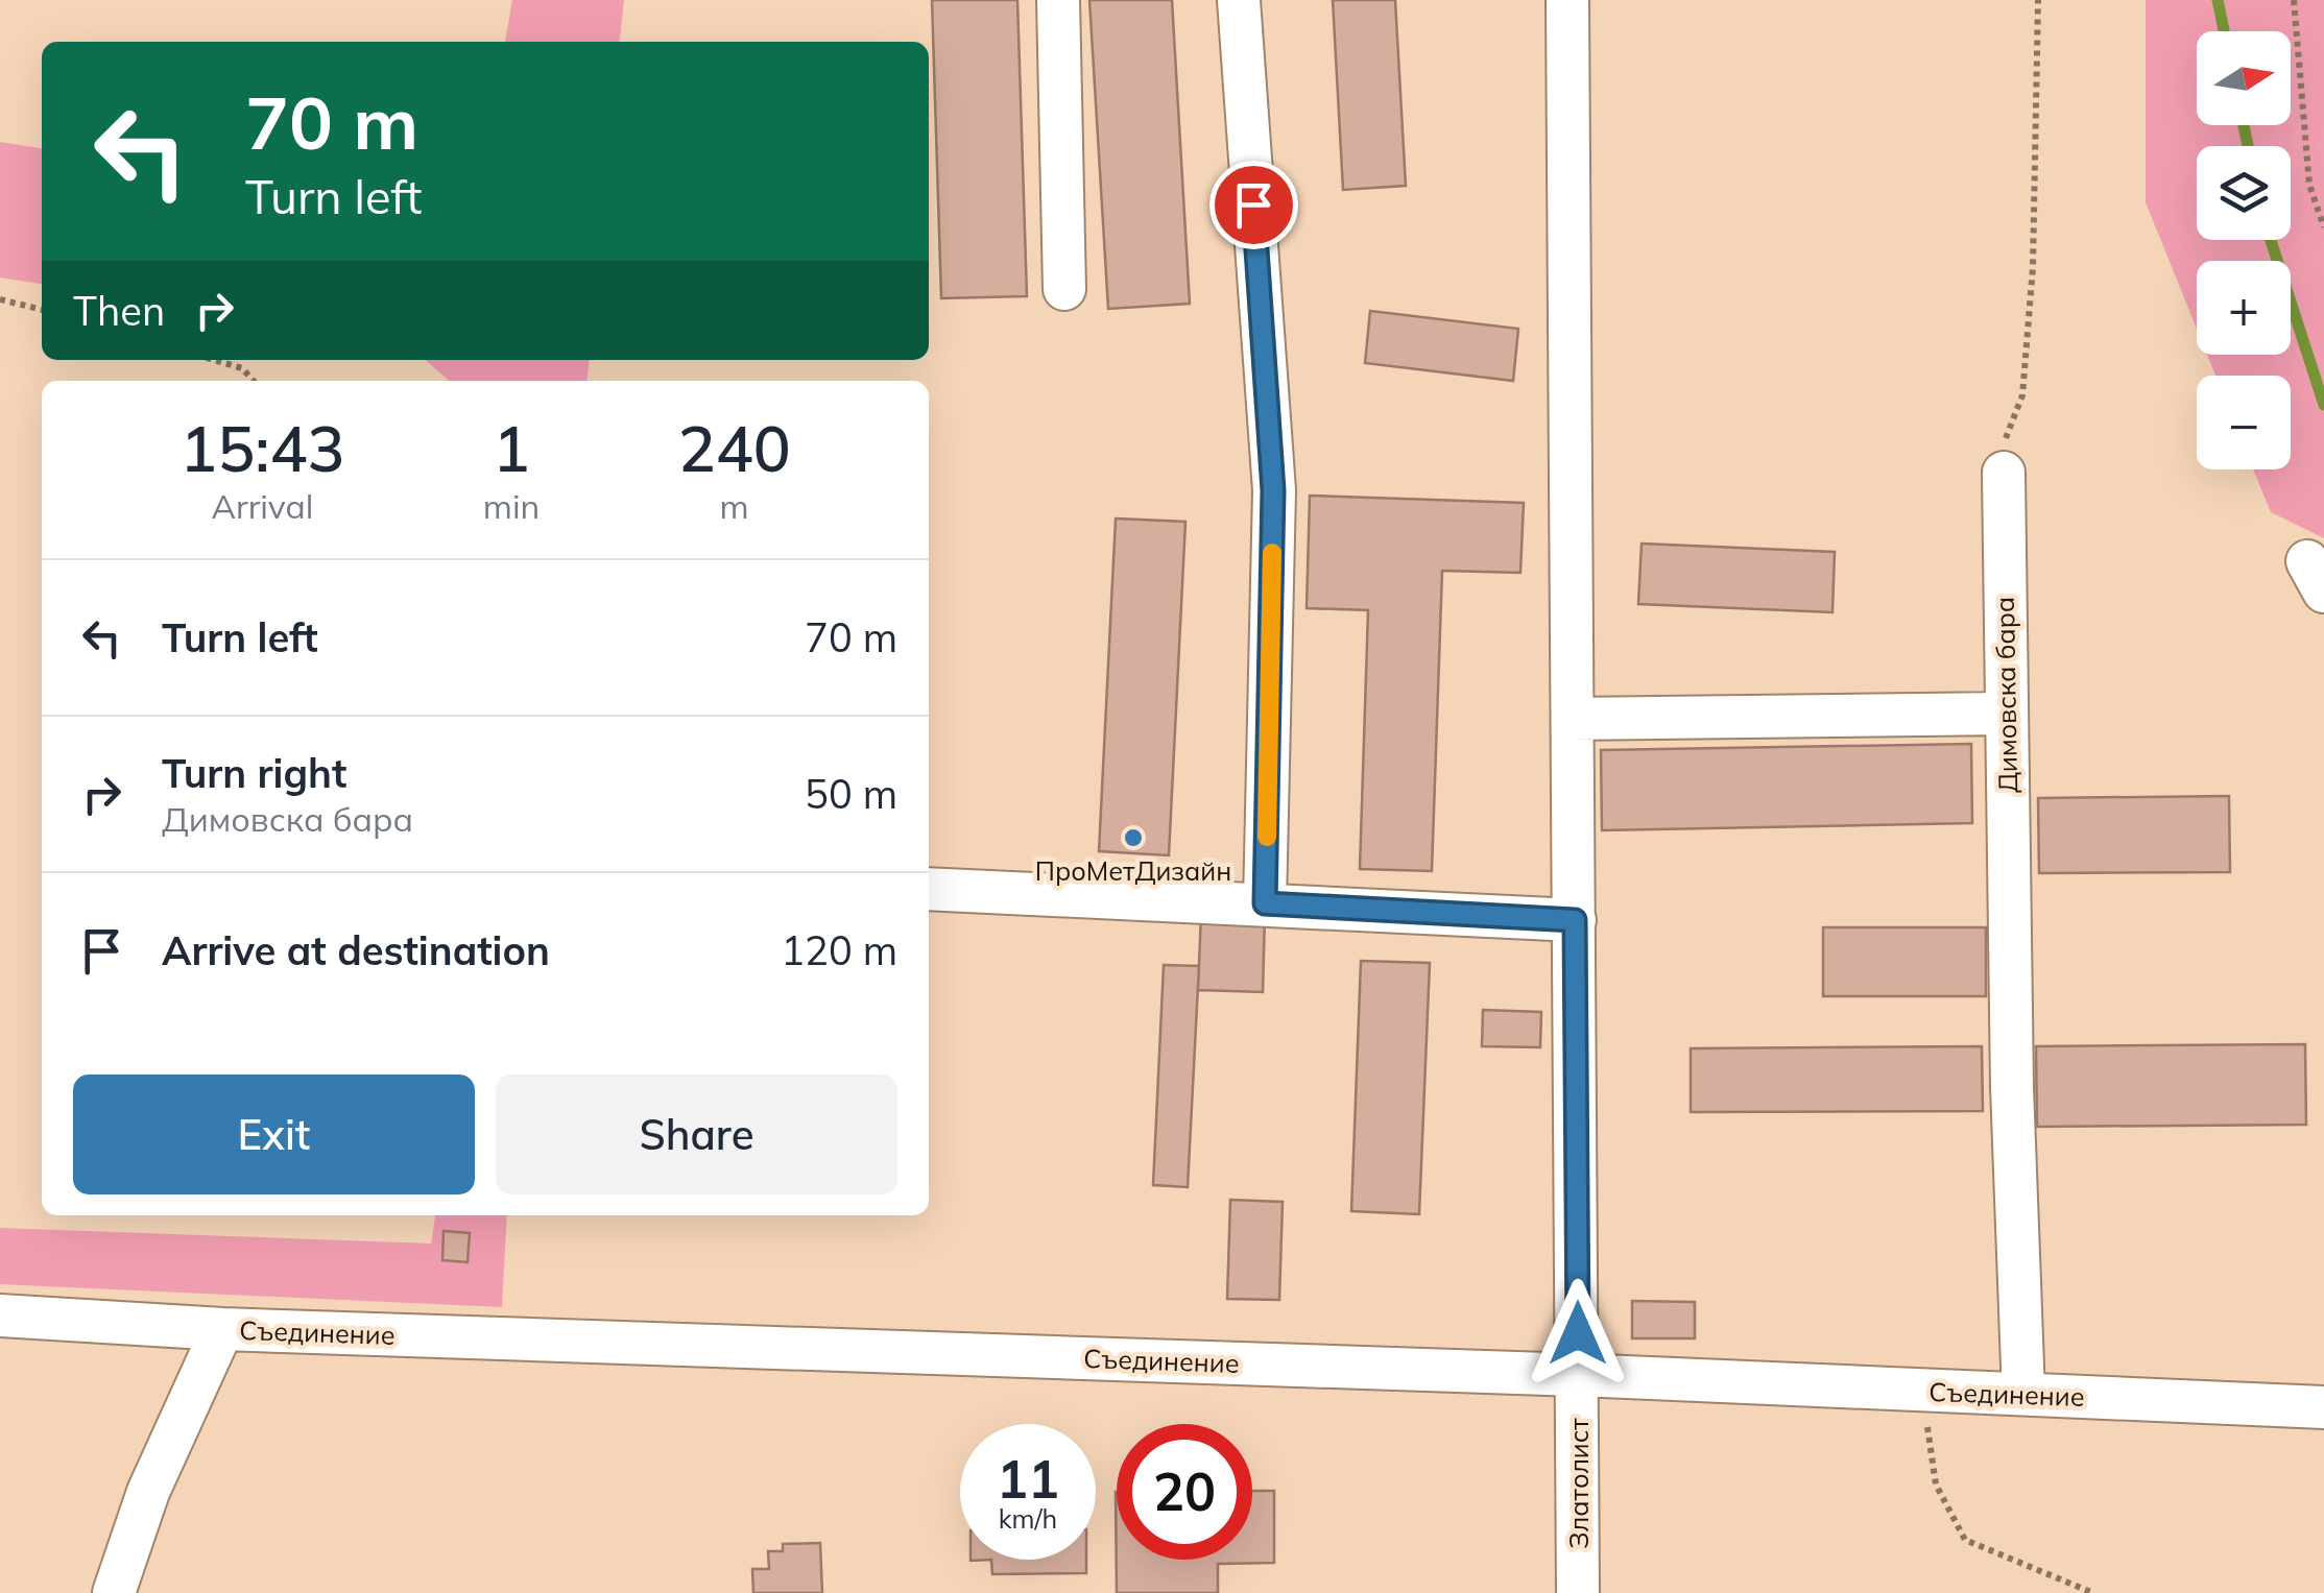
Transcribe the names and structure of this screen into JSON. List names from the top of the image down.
{
  "streets": {
    "street": ["Димовска бара", "Съединение", "Златолист"]
  },
  "crossings": [
    ["Димовска бара", "Съединение"],
    ["Съединение", "Златолист"]
  ],
  "places": ["ПроМетДизайн"],
  "north": "right",
  "page": {
    "map_buttons": ["+", "−"],
    "turn": ["70 m", "Turn left"],
    "then": "Then",
    "eta": [
      "15:43",
      "Arrival",
      "1",
      "min",
      "240",
      "m"
    ],
    "list": [
      {
        "name": "Turn left",
        "value": "70 m"
      },
      {
        "name": "Turn right",
        "note": "Димовска бара",
        "value": "50 m"
      },
      {
        "name": "Arrive at destination",
        "value": "120 m"
      }
    ],
    "buttons": ["Exit", "Share"],
    "speed": "11 km/h",
    "limit": "20"
  }
}
